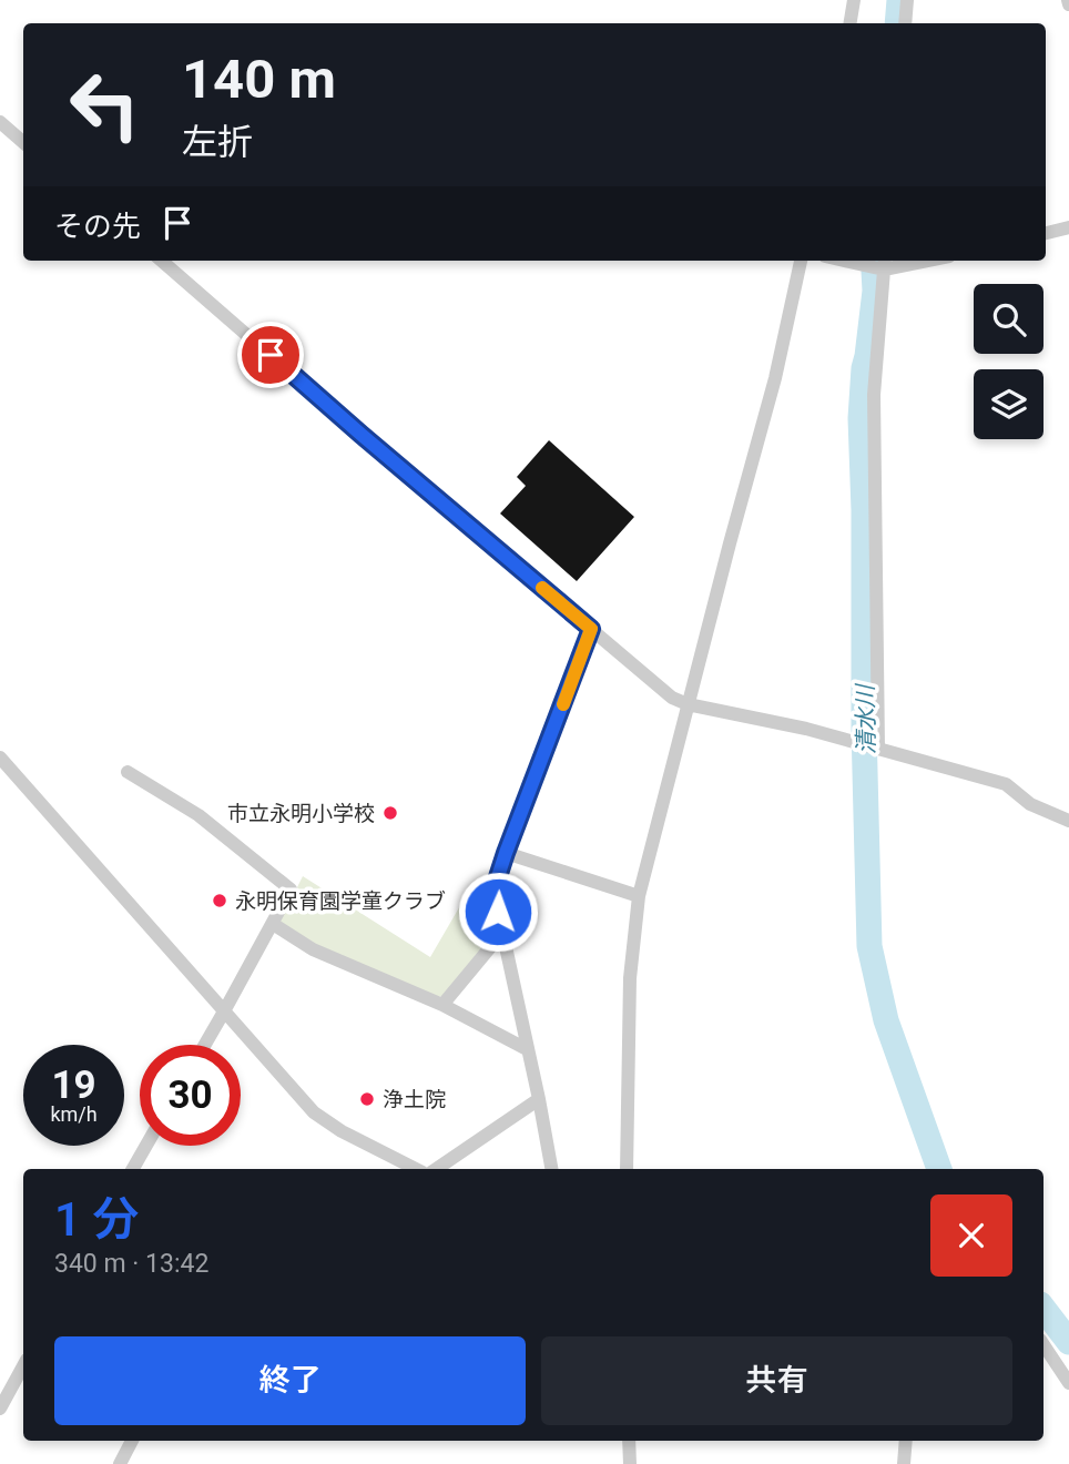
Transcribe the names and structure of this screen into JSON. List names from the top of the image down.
{
  "water": ["清水川"],
  "places": ["市立永明小学校", "永明保育園学童クラブ", "浄土院"],
  "page": {
    "turn": ["140 m", "左折"],
    "then": "その先",
    "speed": "19 km/h",
    "limit": "30",
    "heading": ["1 分", "340 m · 13:42"],
    "buttons": ["終了", "共有"]
  }
}
